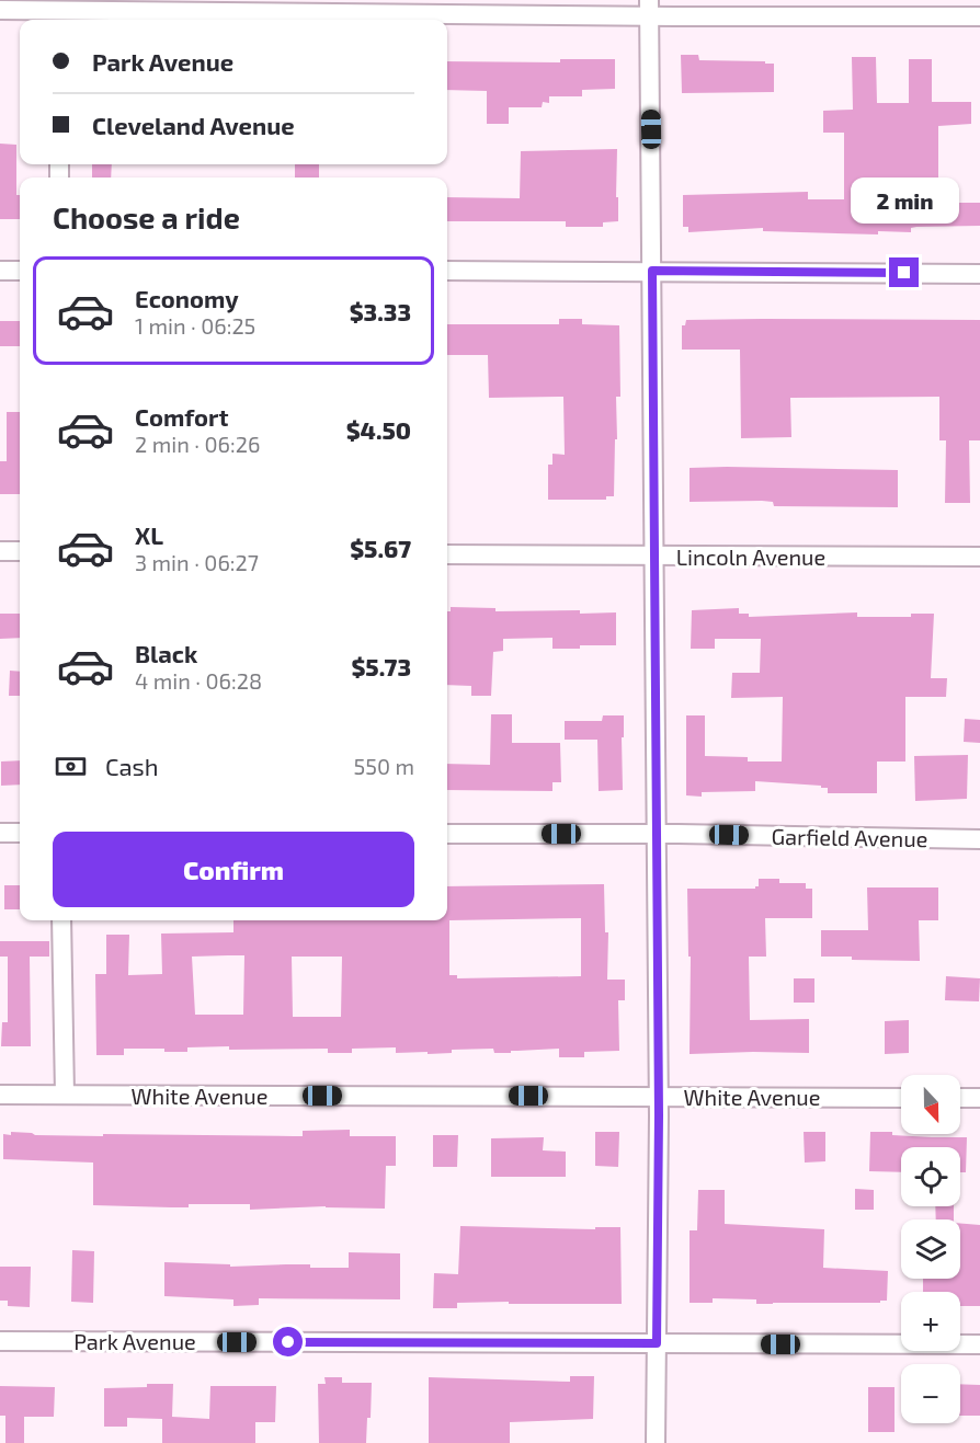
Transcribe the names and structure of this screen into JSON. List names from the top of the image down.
{
  "streets": {
    "street": [
      "Lincoln Avenue",
      "Garfield Avenue",
      "White Avenue",
      "Park Avenue"
    ]
  },
  "north": "bottom",
  "page": {
    "banner": ["Park Avenue", "Cleveland Avenue"],
    "bubble": "2 min",
    "heading": "Choose a ride",
    "list": [
      {
        "name": "Economy",
        "note": "1 min · 06:25",
        "value": "$3.33"
      },
      {
        "name": "Comfort",
        "note": "2 min · 06:26",
        "value": "$4.50"
      },
      {
        "name": "XL",
        "note": "3 min · 06:27",
        "value": "$5.67"
      },
      {
        "name": "Black",
        "note": "4 min · 06:28",
        "value": "$5.73"
      }
    ],
    "pay": ["Cash", "550 m"],
    "buttons": "Confirm",
    "map_buttons": ["+", "−"]
  }
}
